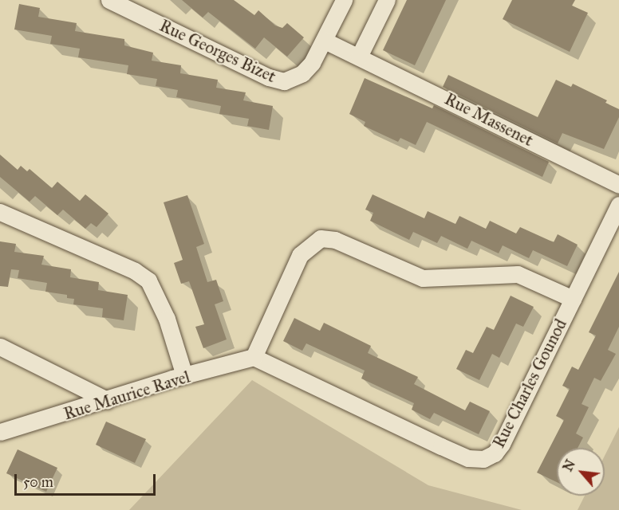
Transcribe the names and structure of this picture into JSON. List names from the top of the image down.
{
  "streets": {
    "street": [
      "Rue Georges Bizet",
      "Rue Massenet",
      "Rue Charles Gounod",
      "Rue Maurice Ravel"
    ]
  },
  "crossings": [
    ["Rue Georges Bizet", "Rue Massenet"],
    ["Rue Charles Gounod", "Rue Maurice Ravel"]
  ],
  "scale_bar": "50 m",
  "north": "top left"
}
